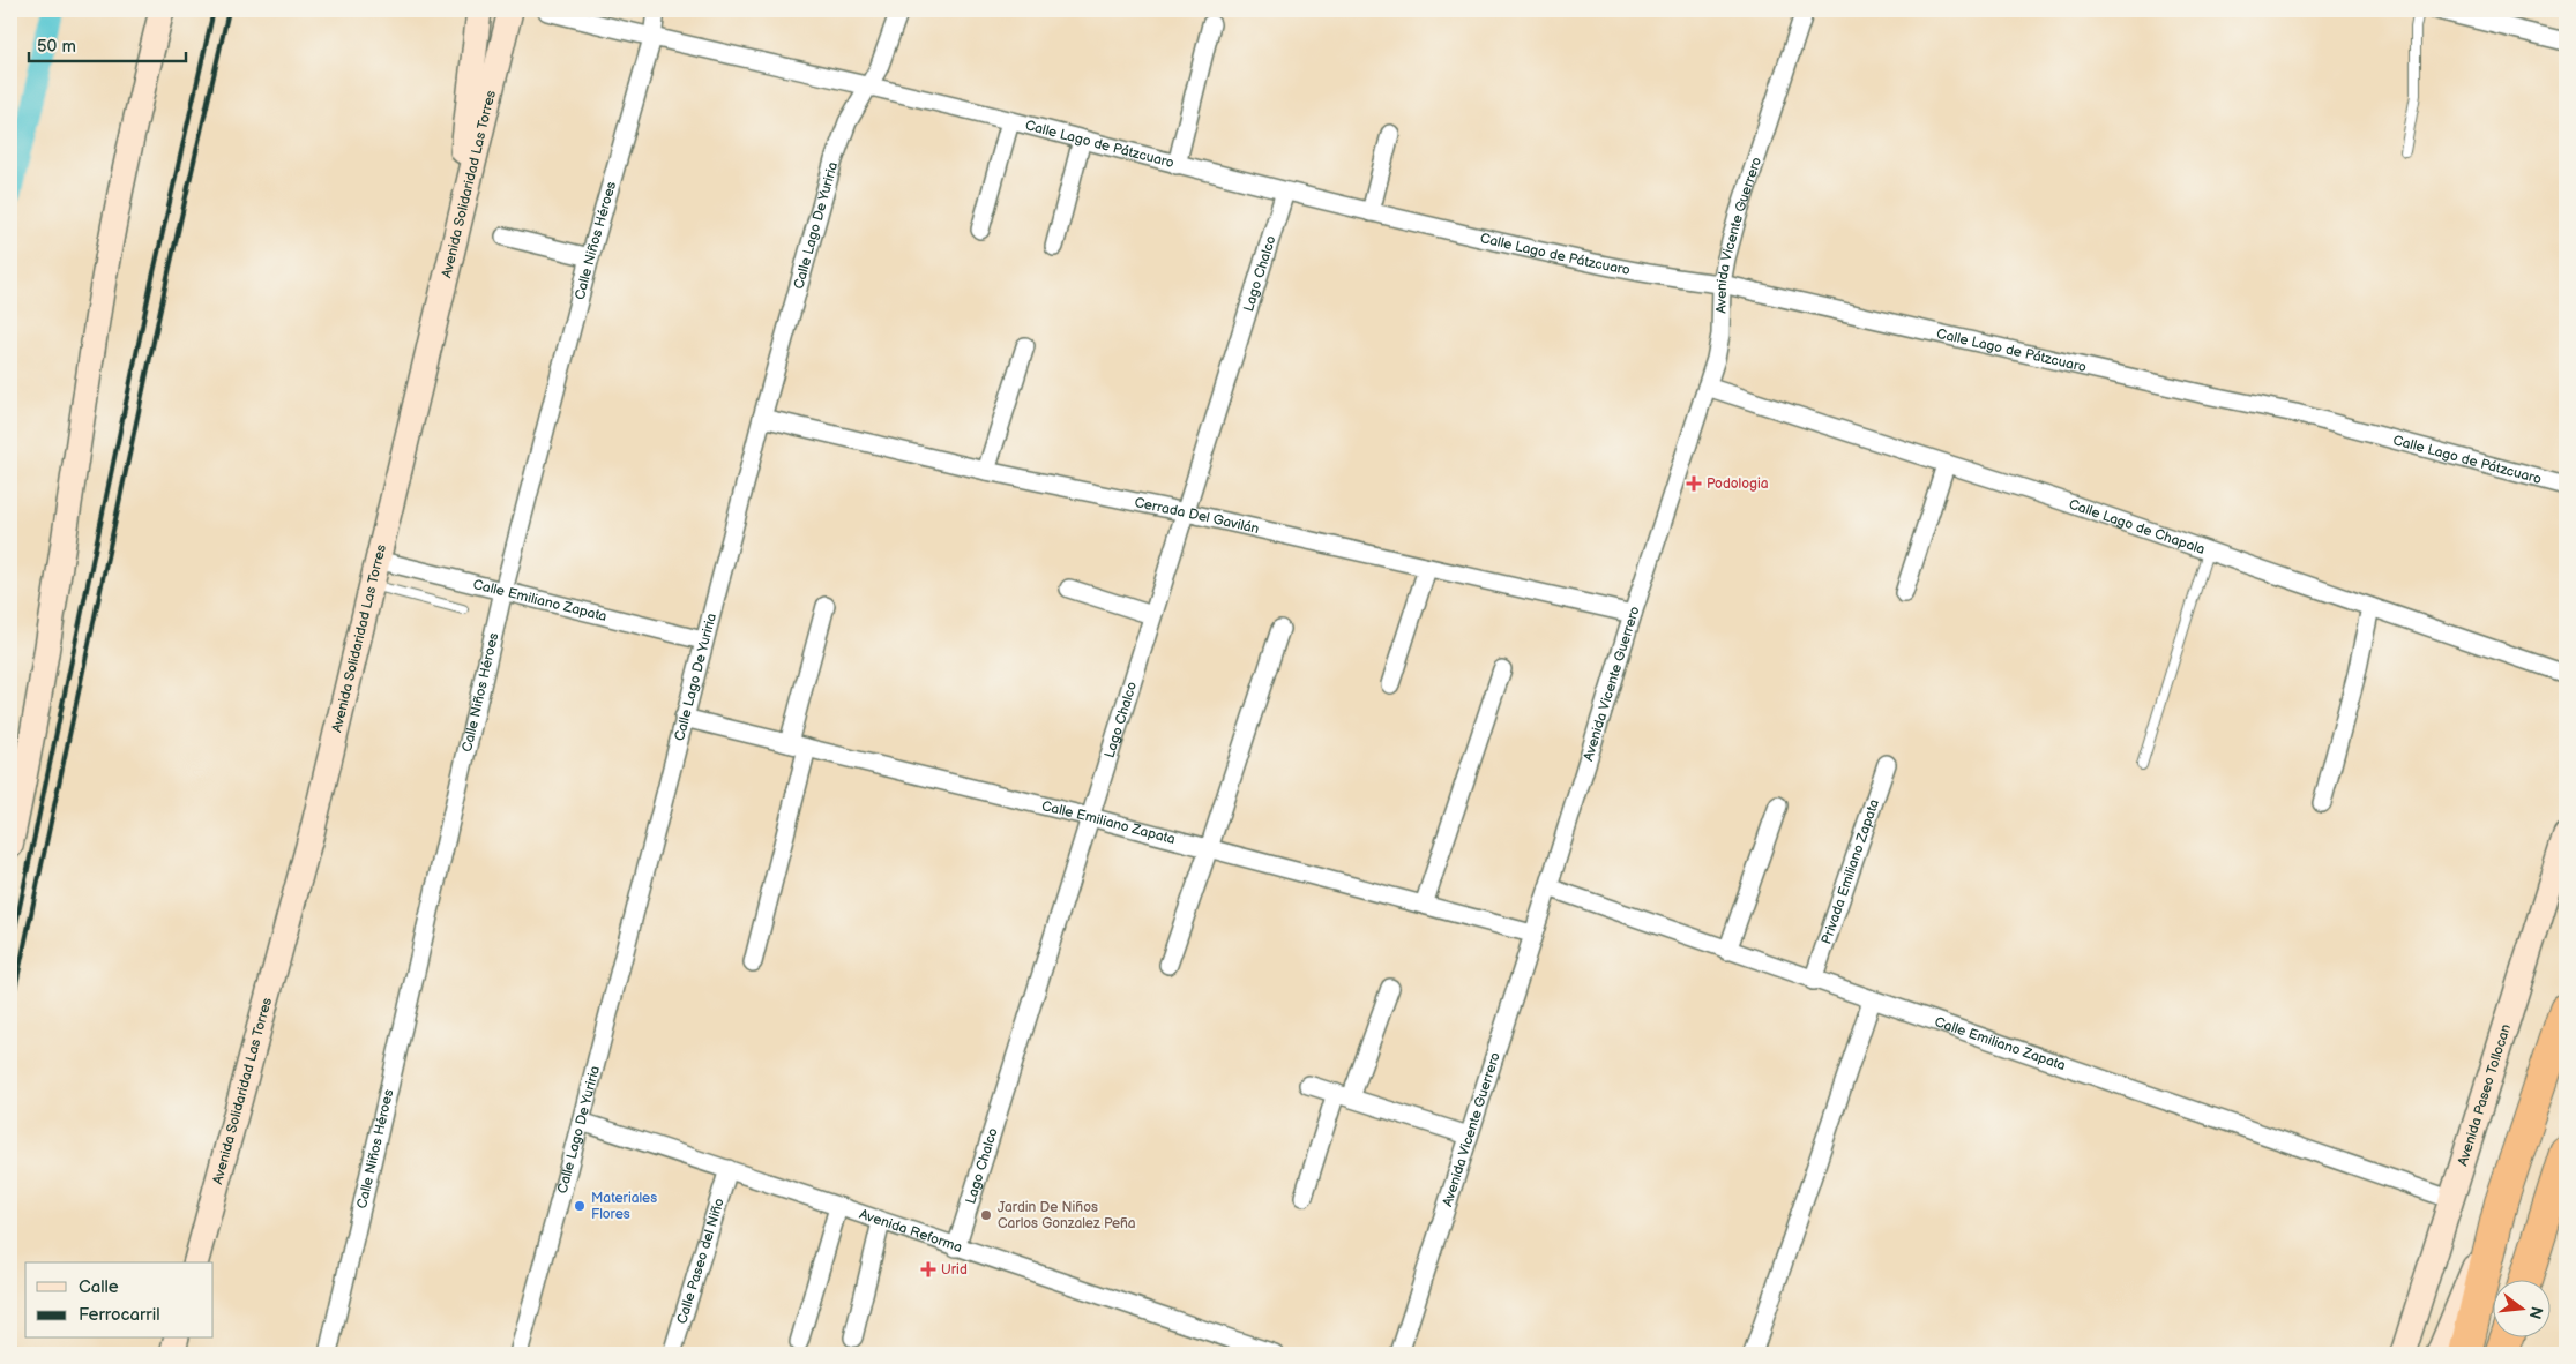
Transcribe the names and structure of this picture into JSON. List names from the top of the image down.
{
  "streets": {
    "main road": ["Avenida Solidaridad Las Torres", "Avenida Paseo Tollocan"],
    "street": [
      "Calle Lago de Pátzcuaro",
      "Calle Lago De Yuriria",
      "Avenida Vicente Guerrero",
      "Calle Niños Héroes",
      "Lago Chalco",
      "Cerrada Del Gavilán",
      "Calle Lago de Chapala",
      "Calle Emiliano Zapata",
      "Privada Emiliano Zapata",
      "Avenida Reforma",
      "Calle Paseo del Niño"
    ]
  },
  "crossings": [
    ["Calle Lago de Pátzcuaro", "Calle Lago De Yuriria"],
    ["Calle Lago de Pátzcuaro", "Avenida Vicente Guerrero"],
    ["Calle Lago de Pátzcuaro", "Calle Niños Héroes"],
    ["Calle Lago de Pátzcuaro", "Lago Chalco"],
    ["Avenida Solidaridad Las Torres", "Calle Emiliano Zapata"],
    ["Calle Lago De Yuriria", "Cerrada Del Gavilán"],
    ["Calle Lago De Yuriria", "Calle Emiliano Zapata"],
    ["Calle Lago De Yuriria", "Avenida Reforma"],
    ["Avenida Vicente Guerrero", "Cerrada Del Gavilán"],
    ["Avenida Vicente Guerrero", "Calle Lago de Chapala"],
    ["Avenida Vicente Guerrero", "Calle Emiliano Zapata"],
    ["Calle Niños Héroes", "Calle Emiliano Zapata"],
    ["Lago Chalco", "Cerrada Del Gavilán"],
    ["Lago Chalco", "Calle Emiliano Zapata"],
    ["Lago Chalco", "Avenida Reforma"],
    ["Calle Emiliano Zapata", "Privada Emiliano Zapata"],
    ["Calle Emiliano Zapata", "Avenida Paseo Tollocan"],
    ["Avenida Reforma", "Calle Paseo del Niño"]
  ],
  "places": {
    "health": ["Podologia", "Urid"],
    "other": ["Materiales Flores", "Jardin De Niños Carlos Gonzalez Peña"]
  },
  "legend": ["Calle", "Ferrocarril"],
  "scale_bar": "50 m",
  "north": "right"
}
